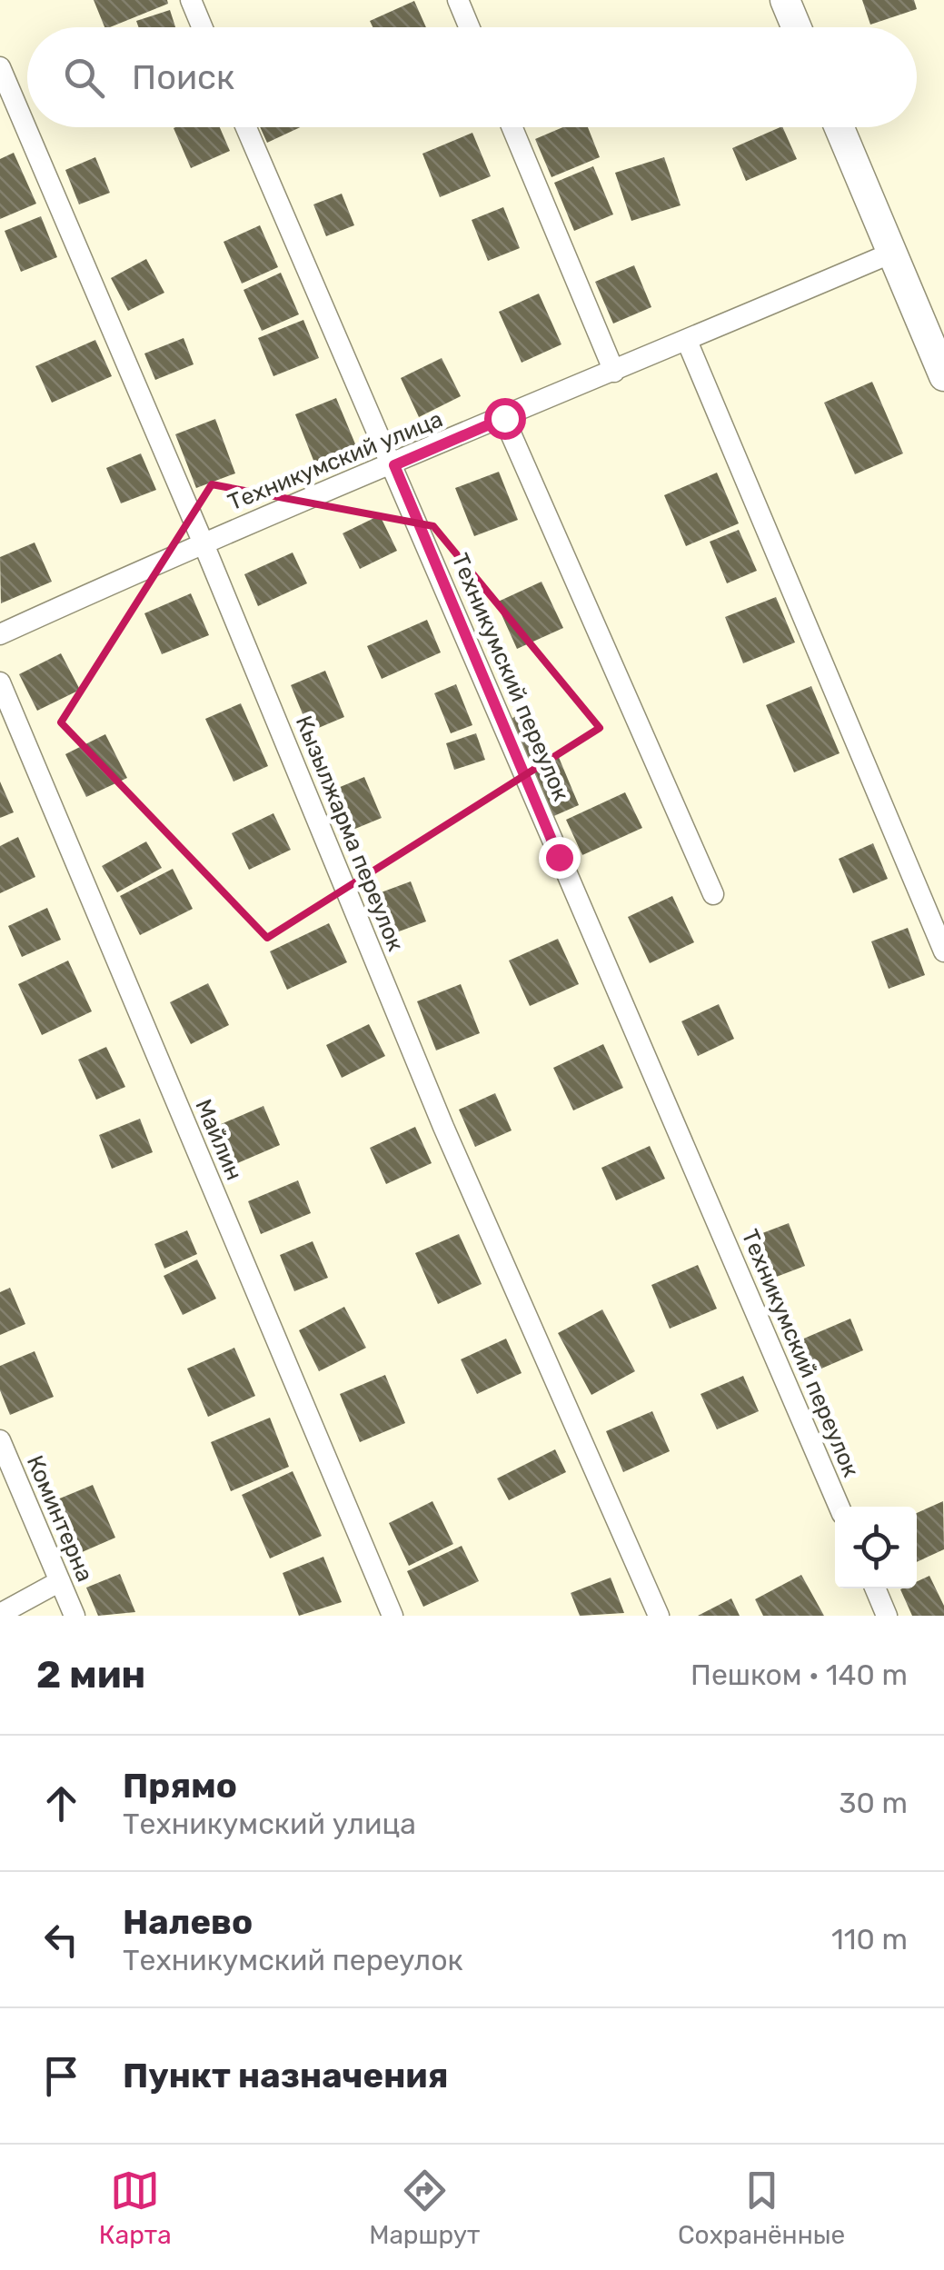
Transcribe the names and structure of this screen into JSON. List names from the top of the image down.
{
  "streets": {
    "street": [
      "Техникумский улица",
      "Техникумский переулок",
      "Кызылжарма переулок",
      "Майлин",
      "Коминтерна"
    ]
  },
  "crossings": [
    ["Техникумский улица", "Техникумский переулок"],
    ["Техникумский улица", "Кызылжарма переулок"]
  ],
  "page": {
    "search": "Поиск",
    "heading": ["2 мин", "Пешком · 140 m"],
    "list": [
      ["Прямо", "Техникумский улица", "30 m"],
      ["Налево", "Техникумский переулок", "110 m"],
      "Пункт назначения"
    ],
    "nav": ["Карта", "Маршрут", "Сохранённые"]
  }
}
